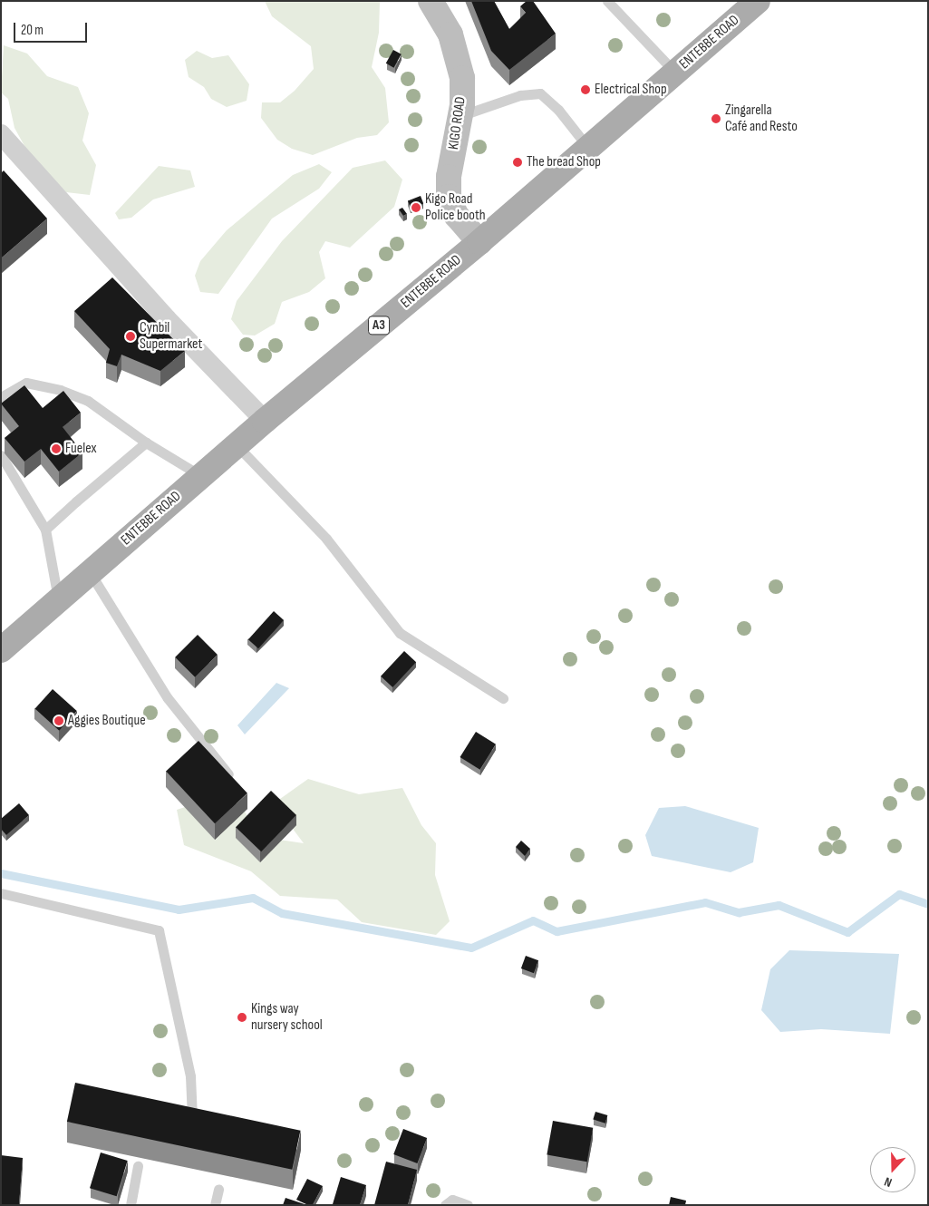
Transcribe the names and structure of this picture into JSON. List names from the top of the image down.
{
  "streets": {
    "main road": ["ENTEBBE ROAD", "A3"],
    "street": ["KIGO ROAD"]
  },
  "crossings": [
    ["ENTEBBE ROAD", "KIGO ROAD"]
  ],
  "places": [
    "Electrical Shop",
    "Zingarella Café and Resto",
    "The bread Shop",
    "Kigo Road Police booth",
    "Cynbil Supermarket",
    "Fuelex",
    "Aggies Boutique",
    "Kings way nursery school"
  ],
  "scale_bar": "20 m",
  "north": "bottom"
}
